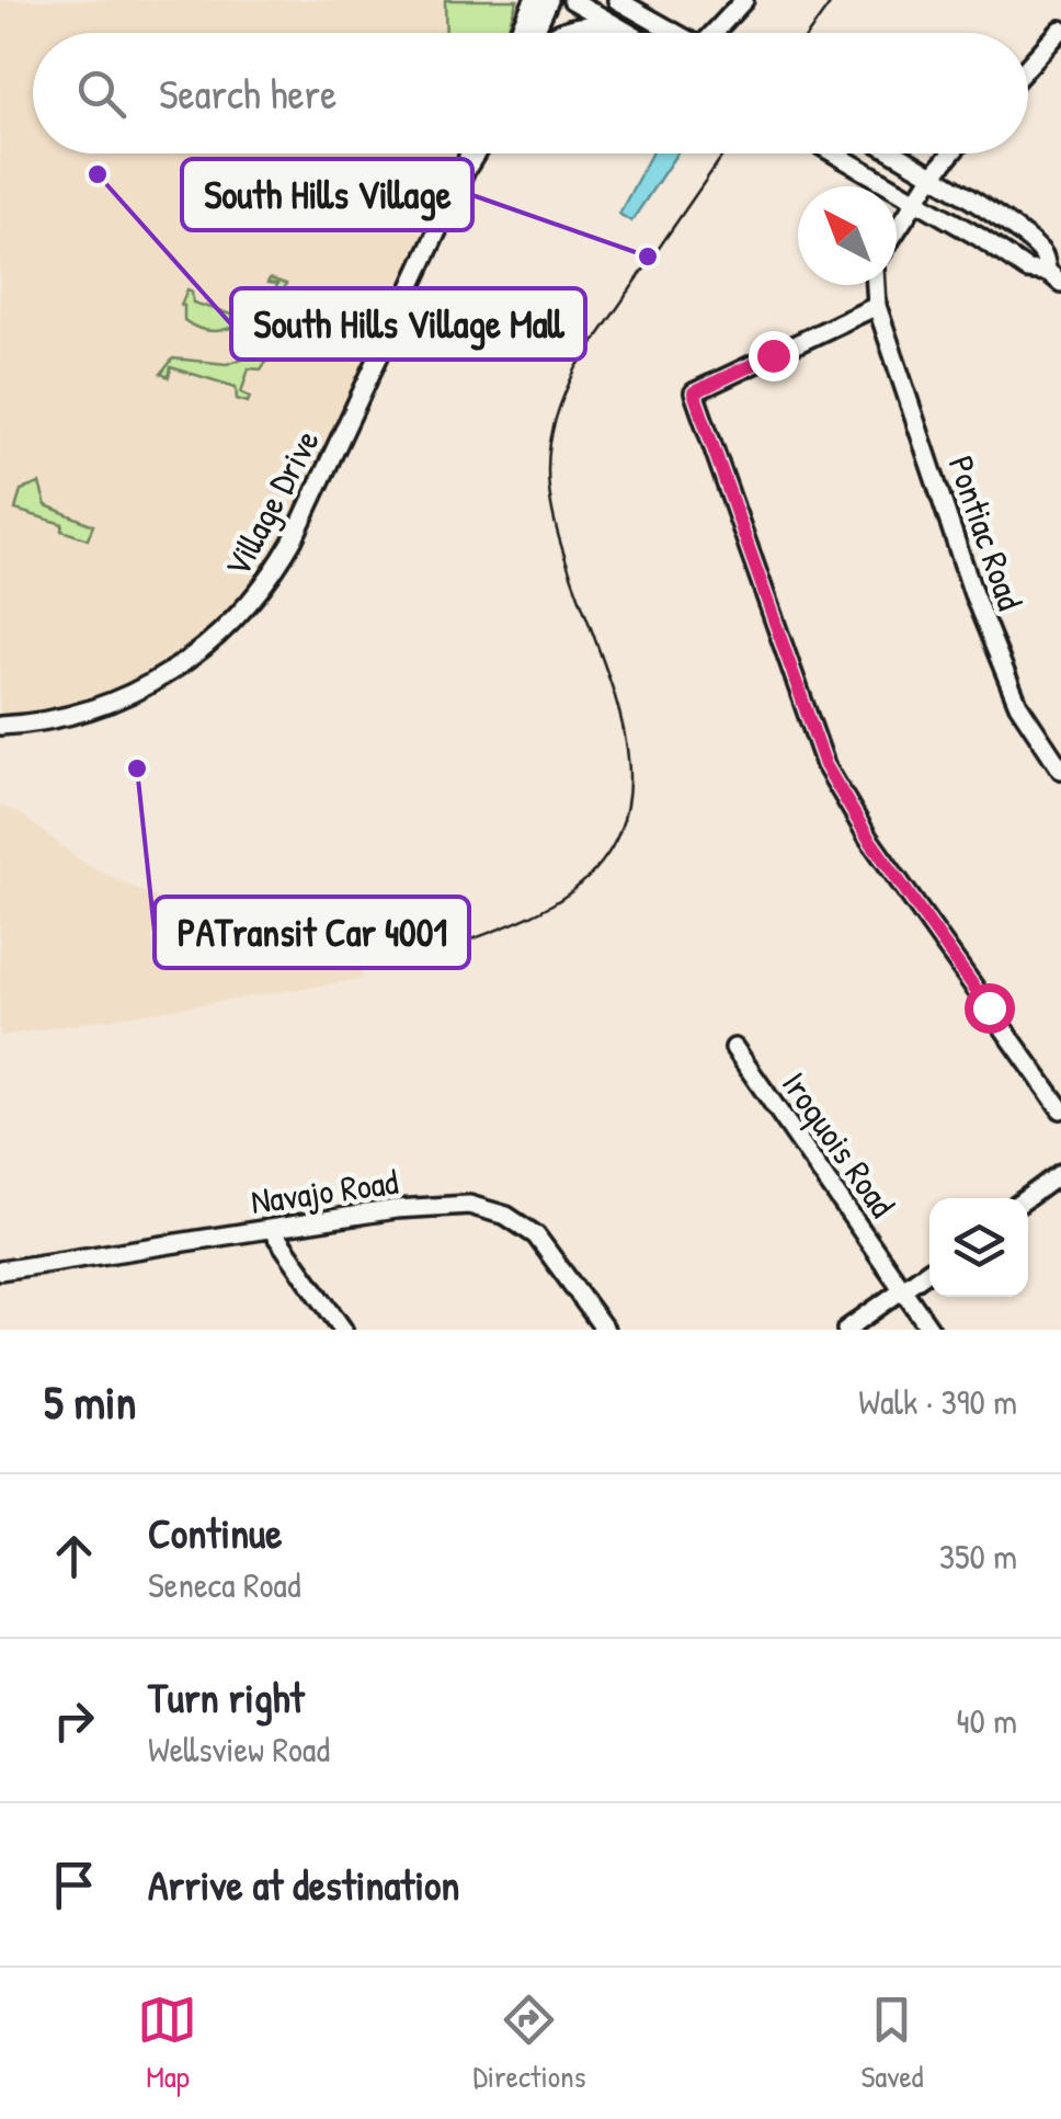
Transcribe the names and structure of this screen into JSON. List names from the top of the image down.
{
  "streets": {
    "street": [
      "Village Drive",
      "Pontiac Road",
      "Iroquois Road",
      "Navajo Road"
    ]
  },
  "places": ["South Hills Village Mall", "South Hills Village", "PATransit Car 4001"],
  "north": "top left",
  "page": {
    "search": "Search here",
    "heading": ["5 min", "Walk · 390 m"],
    "list": [
      ["Continue", "Seneca Road", "350 m"],
      ["Turn right", "Wellsview Road", "40 m"],
      "Arrive at destination"
    ],
    "nav": ["Map", "Directions", "Saved"]
  }
}
